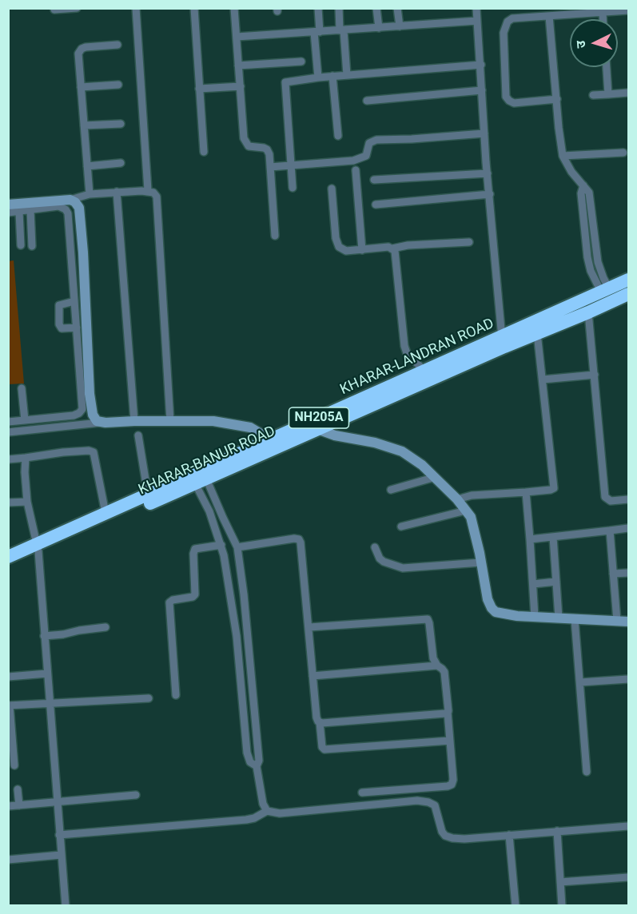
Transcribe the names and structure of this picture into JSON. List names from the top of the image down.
{
  "streets": {
    "highway": ["KHARAR-LANDRAN ROAD", "NH205A", "KHARAR-BANUR ROAD"]
  },
  "crossings": [
    ["KHARAR-LANDRAN ROAD", "KHARAR-BANUR ROAD"]
  ],
  "north": "left"
}
